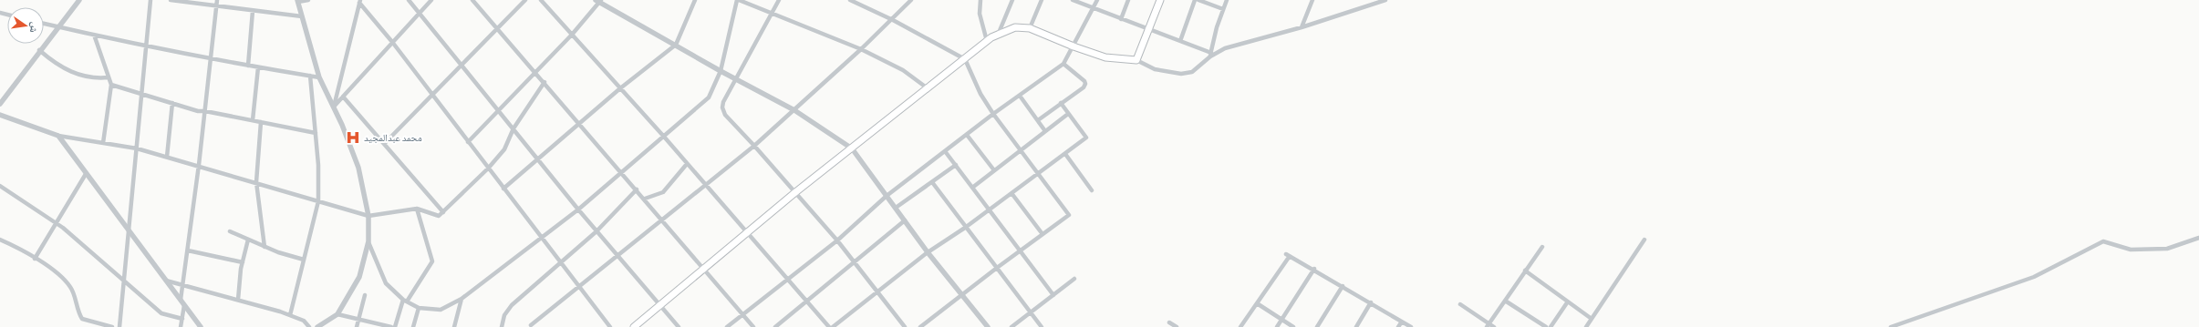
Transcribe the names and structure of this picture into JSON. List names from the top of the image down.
{
  "places": {
    "hospital": ["محمد عبدالمجيد"]
  },
  "north": "right"
}
